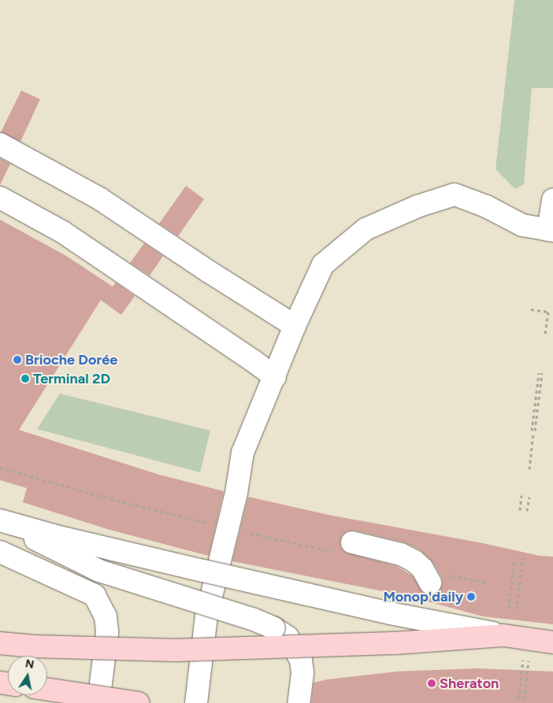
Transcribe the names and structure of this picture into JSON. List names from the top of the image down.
{
  "places": [
    "Brioche Dorée",
    "Terminal 2D",
    "Monop'daily",
    "Sheraton"
  ],
  "north": "top"
}
